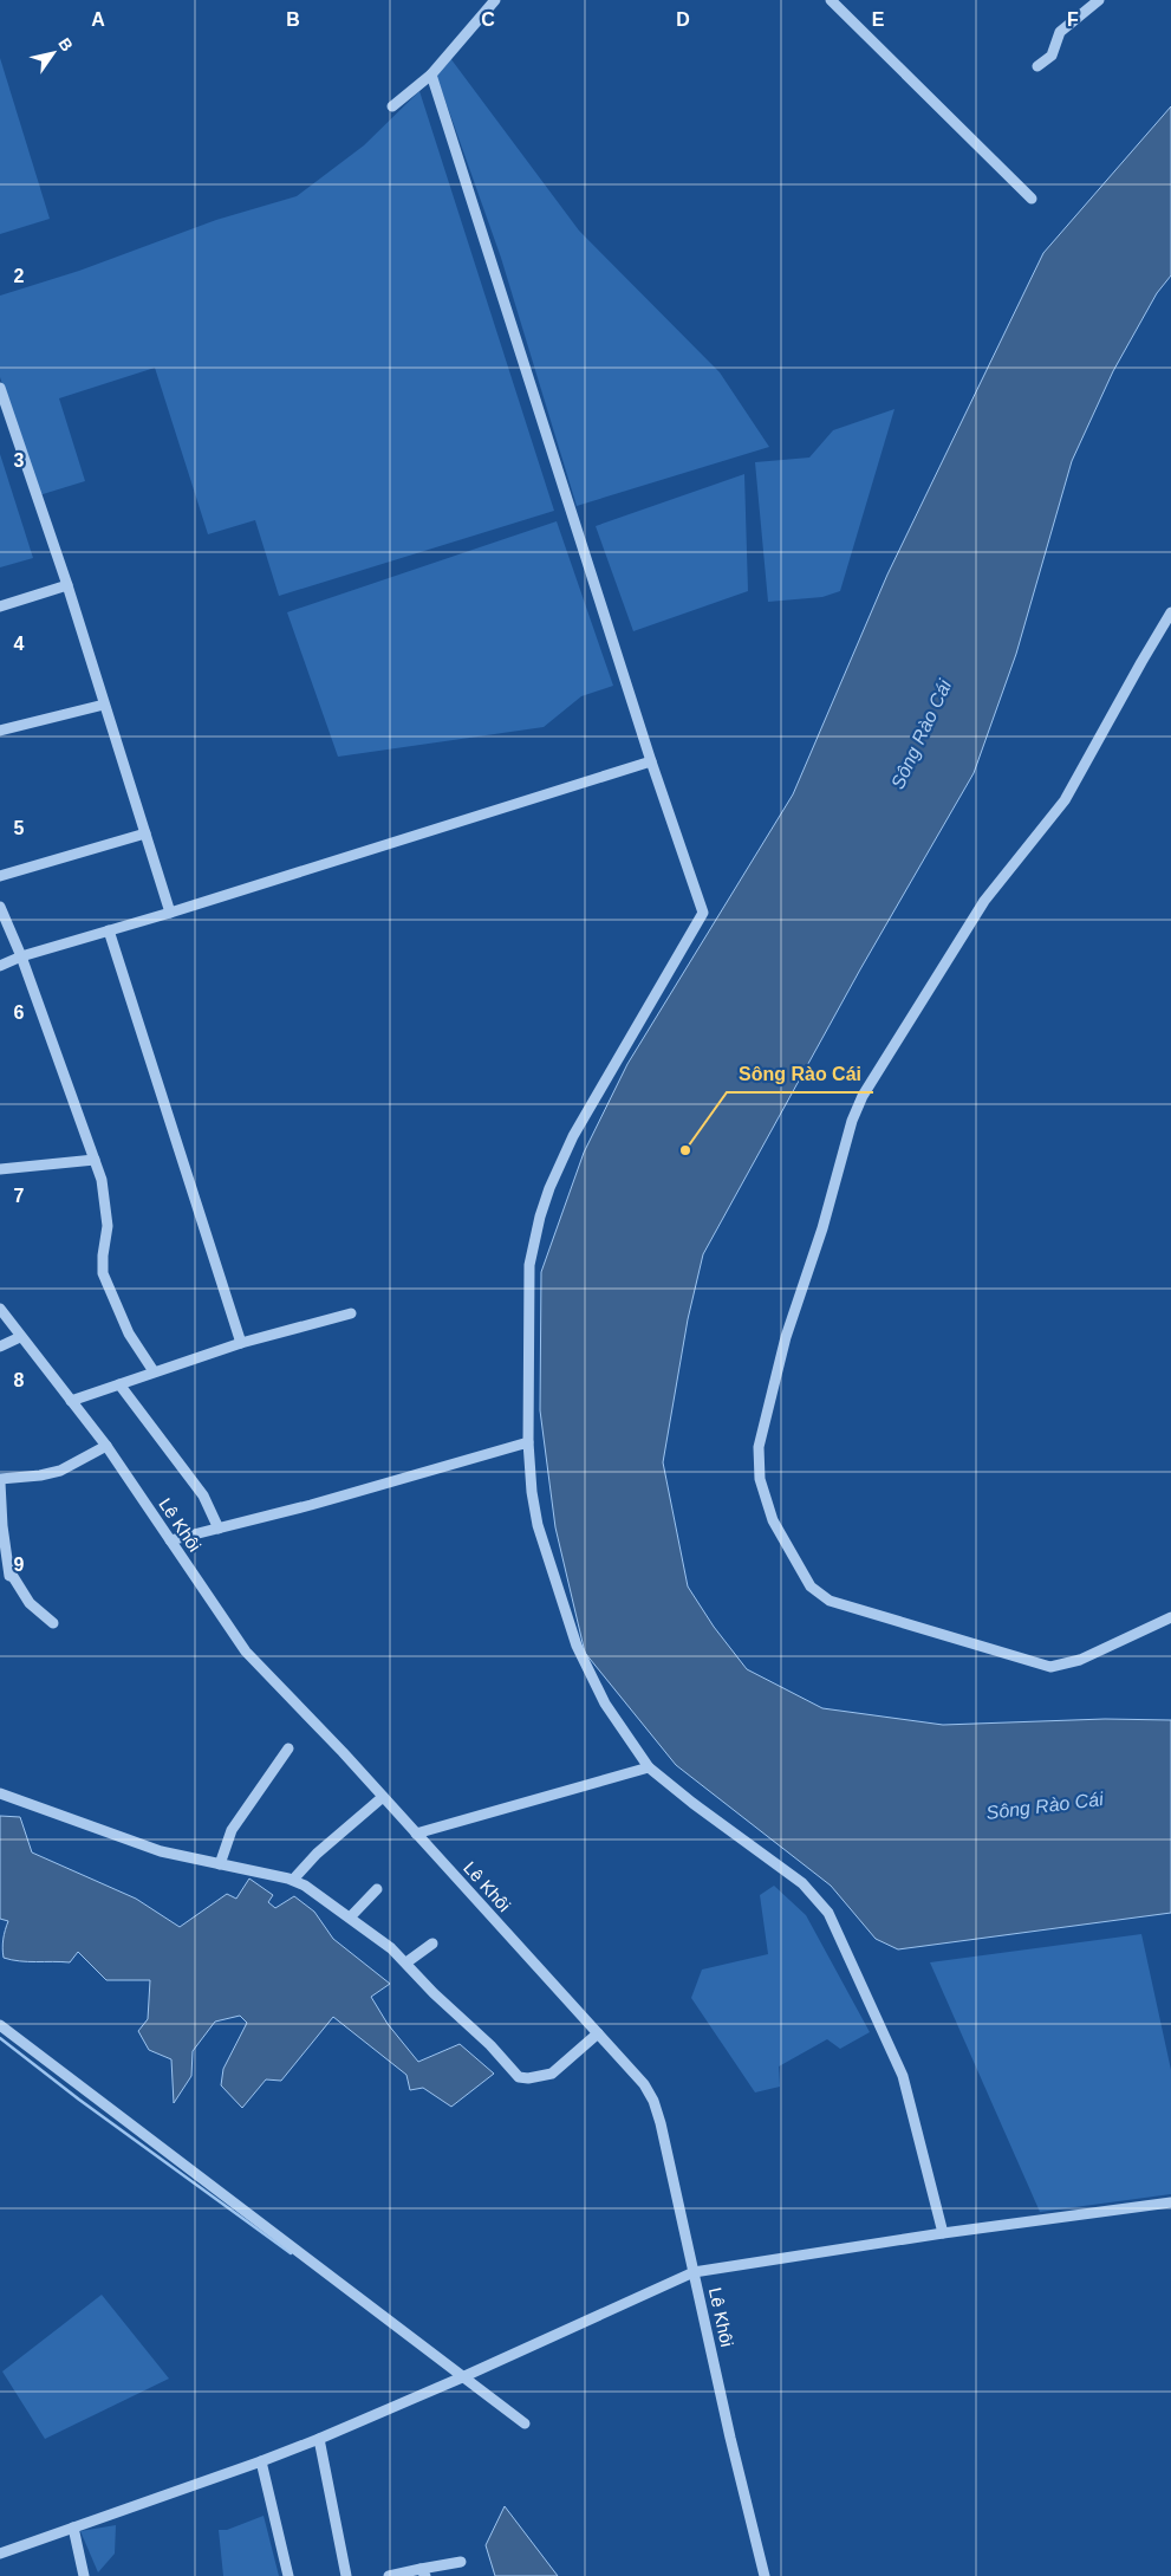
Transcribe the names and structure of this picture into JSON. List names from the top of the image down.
{
  "streets": {
    "street": ["Lê Khôi"]
  },
  "water": ["Sông Rào Cái"],
  "places": ["Sông Rào Cái"],
  "north": "top right",
  "grid": {
    "columns": [
      "A",
      "B",
      "C",
      "D",
      "E",
      "F"
    ],
    "rows": [
      "2",
      "3",
      "4",
      "5",
      "6",
      "7",
      "8",
      "9"
    ]
  }
}
